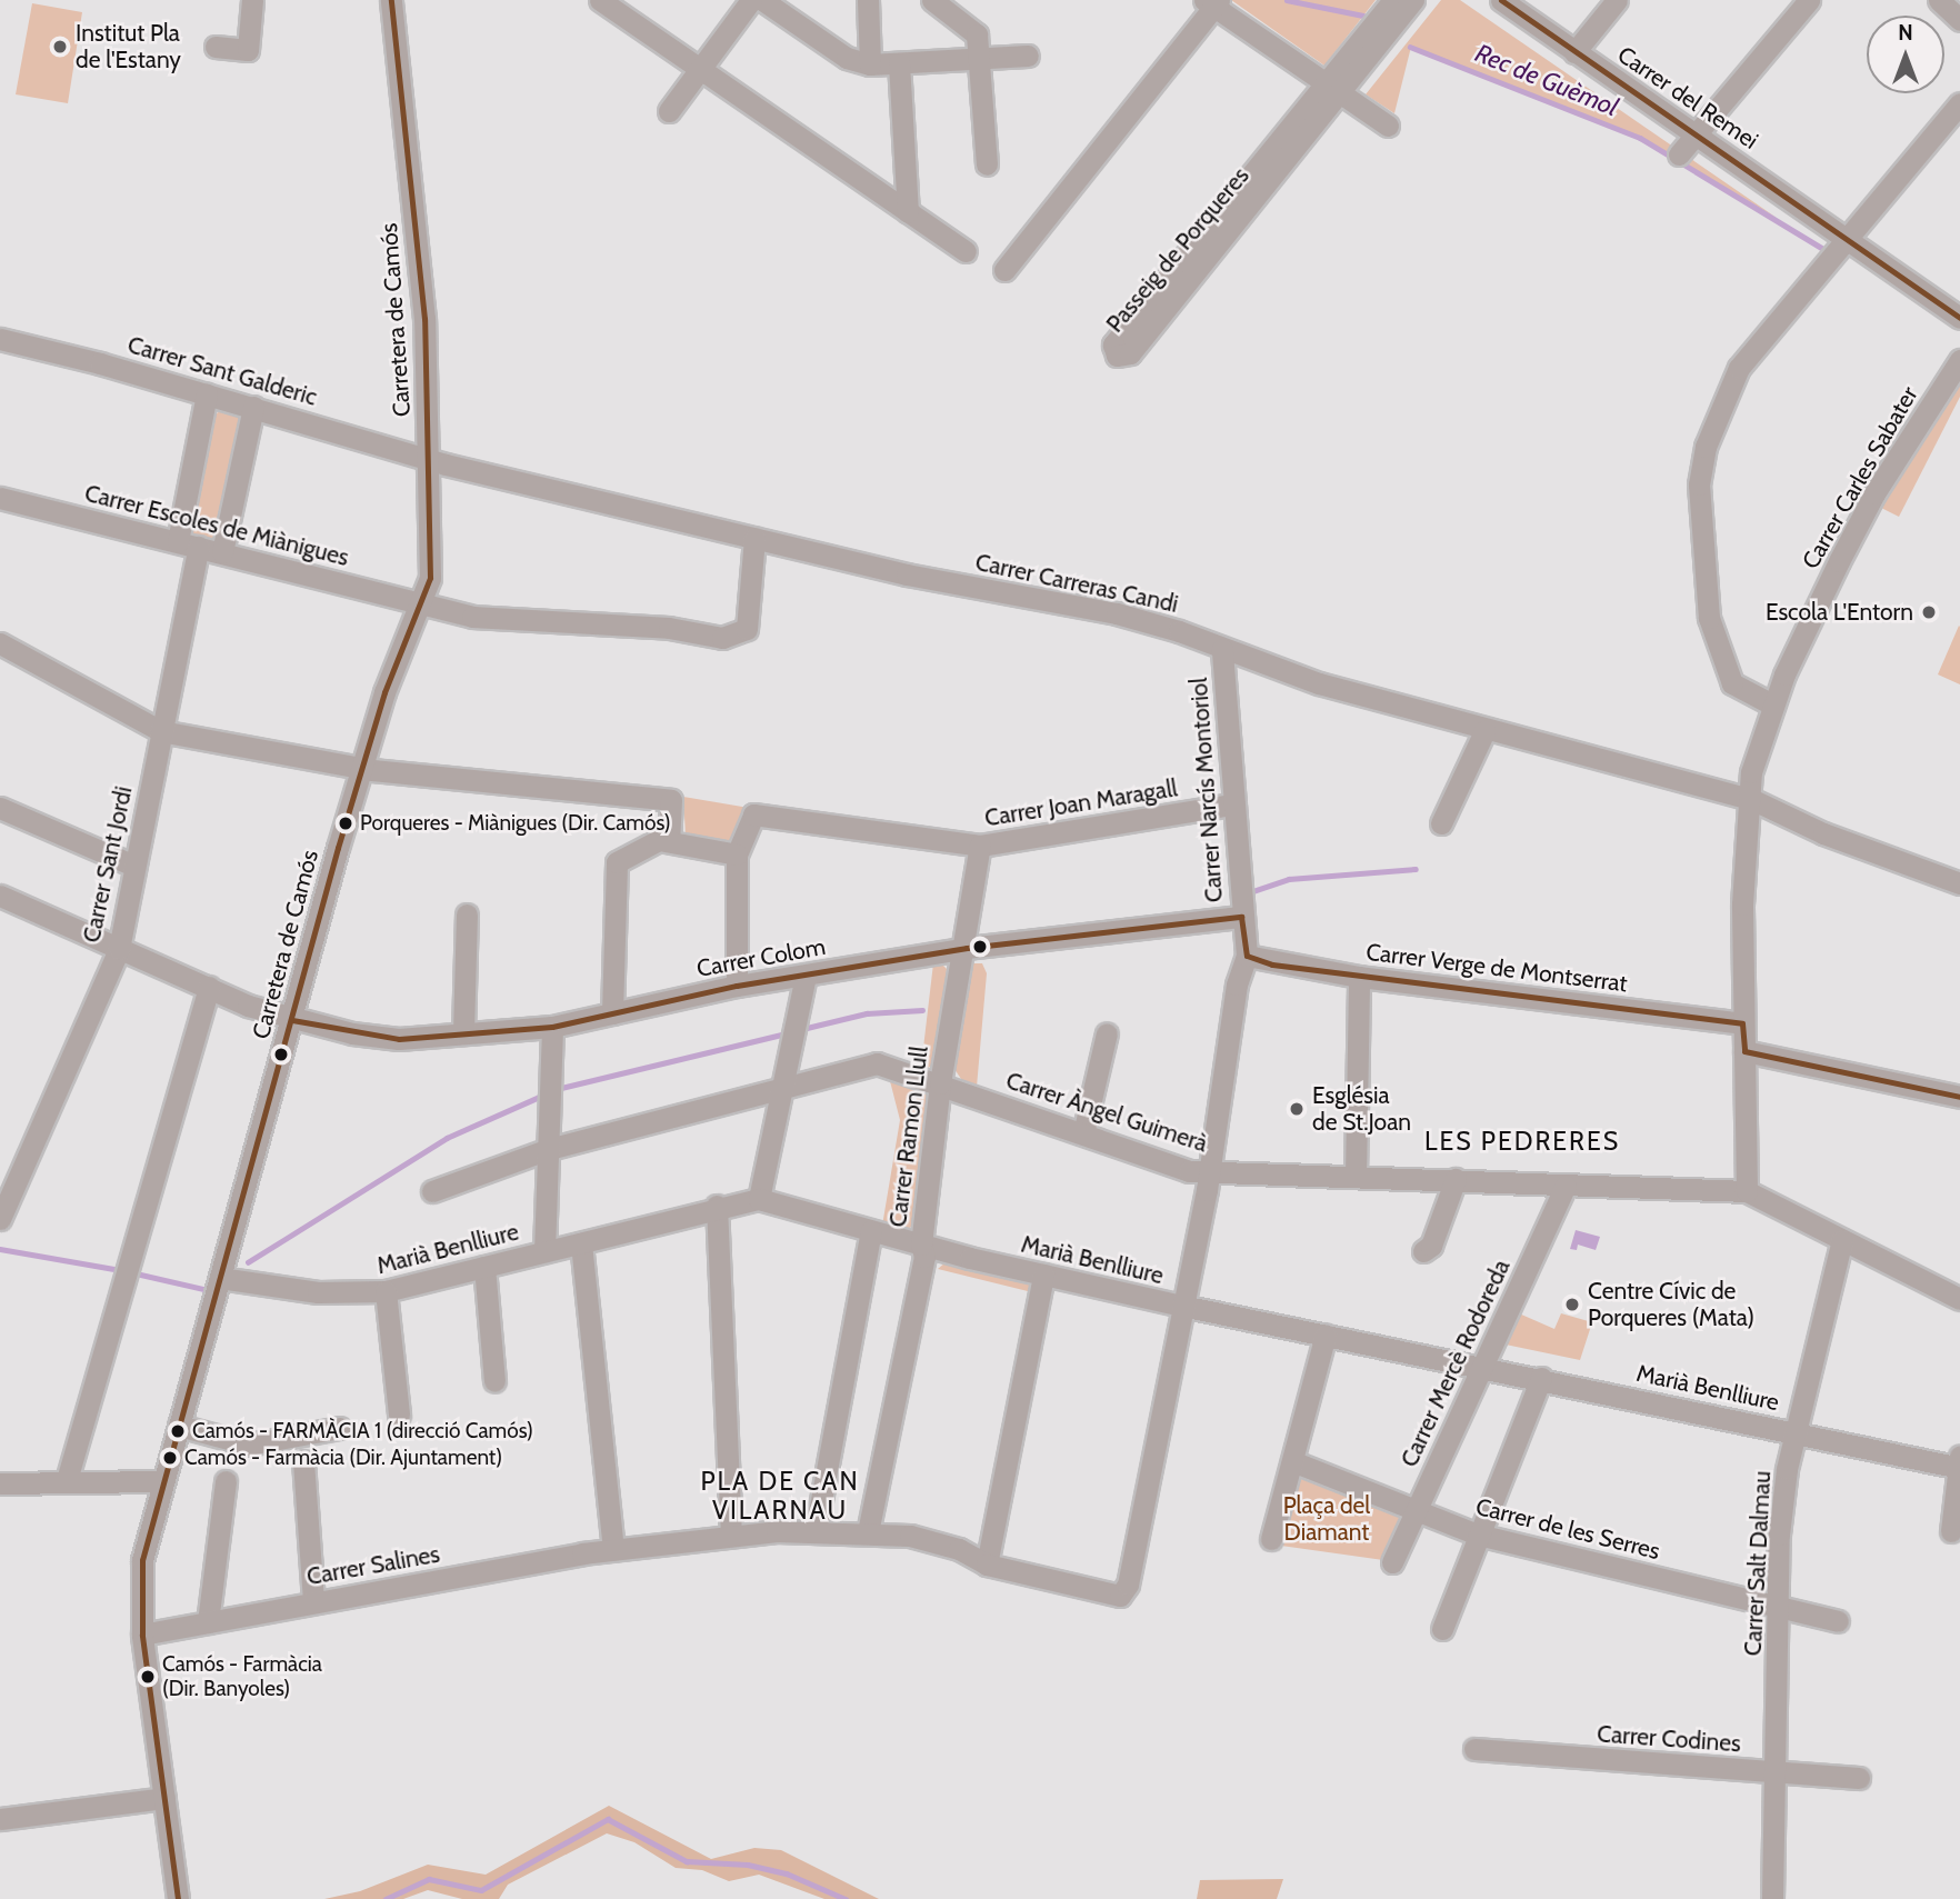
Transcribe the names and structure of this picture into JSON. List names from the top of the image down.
{
  "streets": {
    "street": [
      "Carrer del Remei",
      "Passeig de Porqueres",
      "Carretera de Camós",
      "Carrer Sant Galderic",
      "Carrer Carles Sabater",
      "Carrer Escoles de Miànigues",
      "Carrer Carreras Candi",
      "Carrer Narcís Montoriol",
      "Carrer Joan Maragall",
      "Carrer Sant Jordi",
      "Carrer Colom",
      "Carrer Verge de Montserrat",
      "Carrer Àngel Guimerà",
      "Carrer Ramon Llull",
      "Marià Benlliure",
      "Carrer Mercè Rodoreda",
      "Carrer de les Serres",
      "Carrer Salt Dalmau",
      "Carrer Salines",
      "Carrer Codines"
    ]
  },
  "crossings": [
    ["Carretera de Camós", "Carrer Sant Galderic"],
    ["Carretera de Camós", "Carrer Escoles de Miànigues"],
    ["Carretera de Camós", "Carrer Carreras Candi"],
    ["Carretera de Camós", "Carrer Colom"],
    ["Carretera de Camós", "Marià Benlliure"],
    ["Carretera de Camós", "Carrer Salines"],
    ["Carrer Sant Galderic", "Carrer Carreras Candi"],
    ["Carrer Sant Galderic", "Carrer Sant Jordi"],
    ["Carrer Carles Sabater", "Carrer Carreras Candi"],
    ["Carrer Carles Sabater", "Carrer Verge de Montserrat"],
    ["Carrer Carles Sabater", "Carrer Àngel Guimerà"],
    ["Carrer Escoles de Miànigues", "Carrer Carreras Candi"],
    ["Carrer Escoles de Miànigues", "Carrer Sant Jordi"],
    ["Carrer Carreras Candi", "Carrer Narcís Montoriol"],
    ["Carrer Narcís Montoriol", "Carrer Joan Maragall"],
    ["Carrer Narcís Montoriol", "Carrer Colom"],
    ["Carrer Narcís Montoriol", "Carrer Verge de Montserrat"],
    ["Carrer Narcís Montoriol", "Carrer Àngel Guimerà"],
    ["Carrer Narcís Montoriol", "Marià Benlliure"],
    ["Carrer Narcís Montoriol", "Carrer Salines"],
    ["Carrer Joan Maragall", "Carrer Ramon Llull"],
    ["Carrer Sant Jordi", "Carrer Colom"],
    ["Carrer Colom", "Carrer Ramon Llull"],
    ["Carrer Àngel Guimerà", "Carrer Ramon Llull"],
    ["Carrer Àngel Guimerà", "Carrer Mercè Rodoreda"],
    ["Carrer Àngel Guimerà", "Carrer Salt Dalmau"],
    ["Carrer Ramon Llull", "Marià Benlliure"],
    ["Carrer Ramon Llull", "Carrer Salines"],
    ["Marià Benlliure", "Carrer Mercè Rodoreda"],
    ["Marià Benlliure", "Carrer Salt Dalmau"],
    ["Carrer Mercè Rodoreda", "Carrer de les Serres"],
    ["Carrer de les Serres", "Carrer Salt Dalmau"],
    ["Carrer Salt Dalmau", "Carrer Codines"]
  ],
  "districts": ["LES PEDRERES", "PLA DE CAN VILARNAU"],
  "water": ["Rec de Guèmol"],
  "parks": ["Plaça del Diamant"],
  "places": [
    "Institut Pla de l'Estany",
    "Escola L'Entorn",
    "Porqueres - Miànigues (Dir. Camós)",
    "Església de St.Joan",
    "Centre Cívic de Porqueres (Mata)",
    "Camós - FARMÀCIA 1 (direcció Camós)",
    "Camós - Farmàcia (Dir. Ajuntament)",
    "Camós - Farmàcia (Dir. Banyoles)"
  ],
  "north": "top"
}
